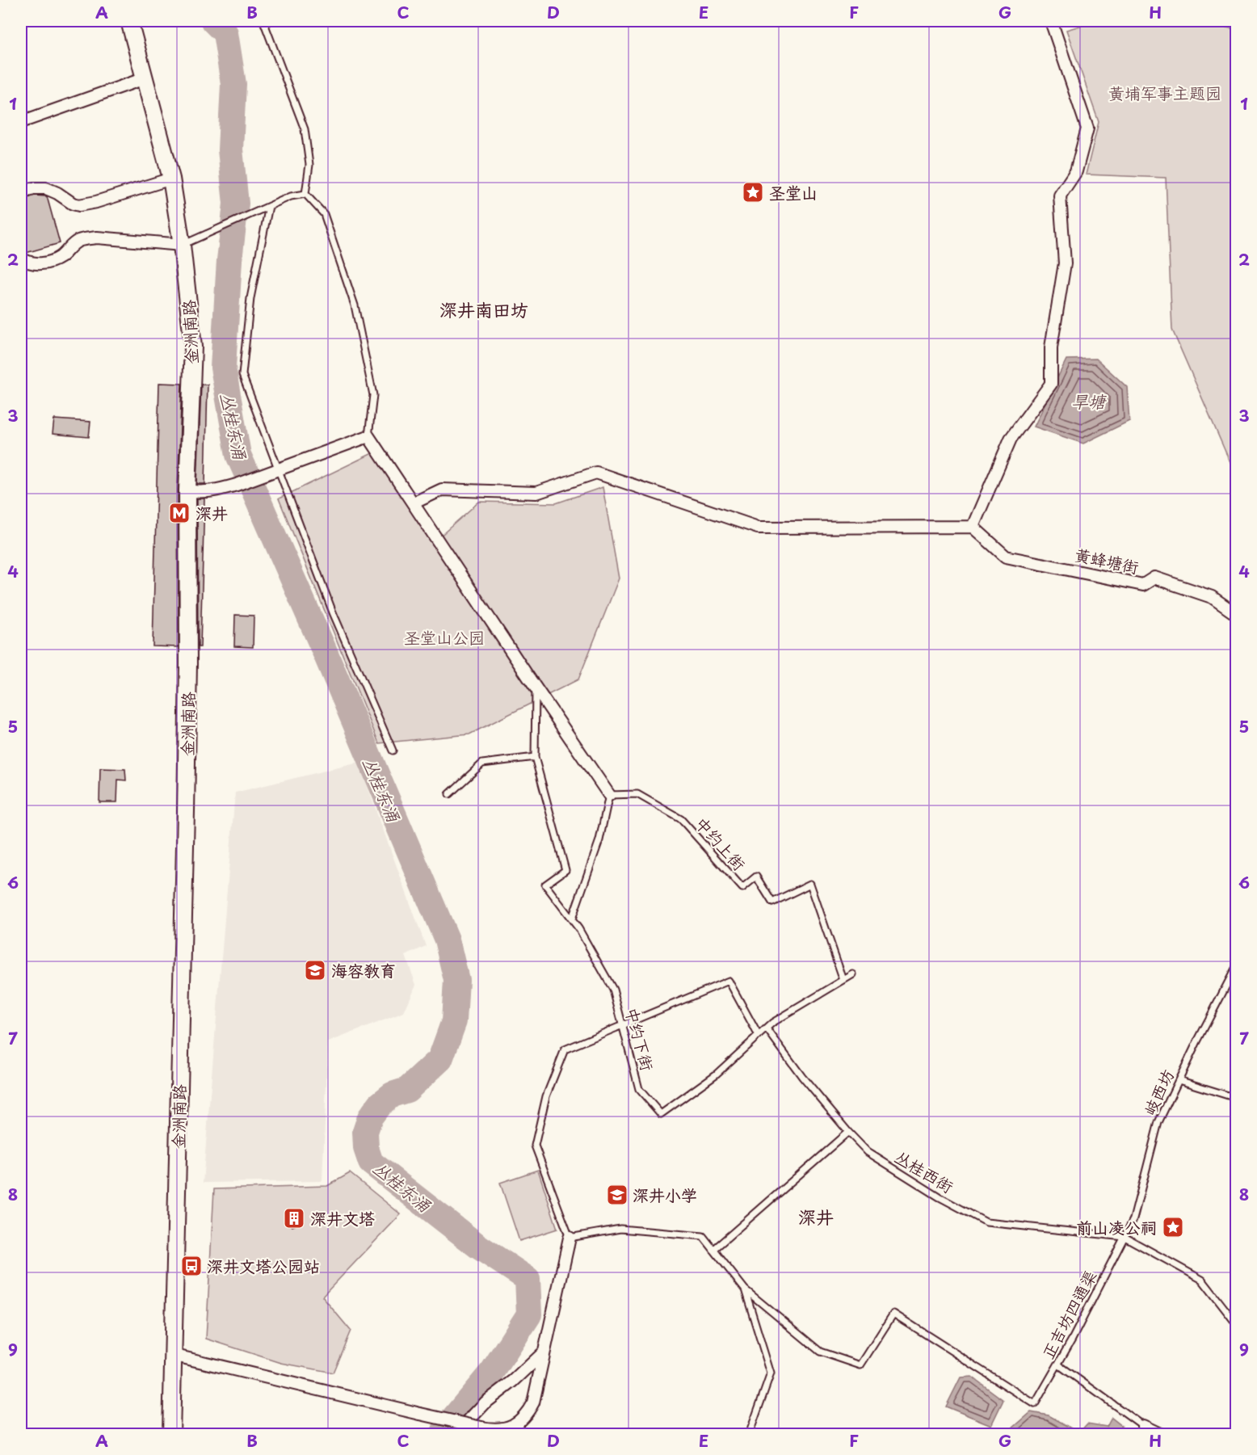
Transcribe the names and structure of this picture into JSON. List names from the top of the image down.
{
  "streets": {
    "main road": ["金洲南路"],
    "street": ["黄蜂塘街"],
    "lane": [
      "中约上街",
      "中约下街",
      "岐西坊",
      "丛桂西街",
      "正吉坊四通渠"
    ]
  },
  "crossings": [
    ["中约上街", "中约下街"],
    ["中约下街", "丛桂西街"],
    ["岐西坊", "丛桂西街"],
    ["岐西坊", "正吉坊四通渠"],
    ["丛桂西街", "正吉坊四通渠"]
  ],
  "districts": ["深井南田坊", "深井"],
  "water": ["旱塘", "丛桂东涌"],
  "parks": ["黄埔军事主题园", "圣堂山公园"],
  "places": {
    "place": ["圣堂山", "前山凌公祠"],
    "metro station": ["深井"],
    "school or university": ["海容教育", "深井小学"],
    "building": ["深井文塔"],
    "bus stop": ["深井文塔公园站"]
  },
  "grid": {
    "columns": [
      "A",
      "B",
      "C",
      "D",
      "E",
      "F",
      "G",
      "H"
    ],
    "rows": [
      "1",
      "2",
      "3",
      "4",
      "5",
      "6",
      "7",
      "8",
      "9"
    ]
  }
}
